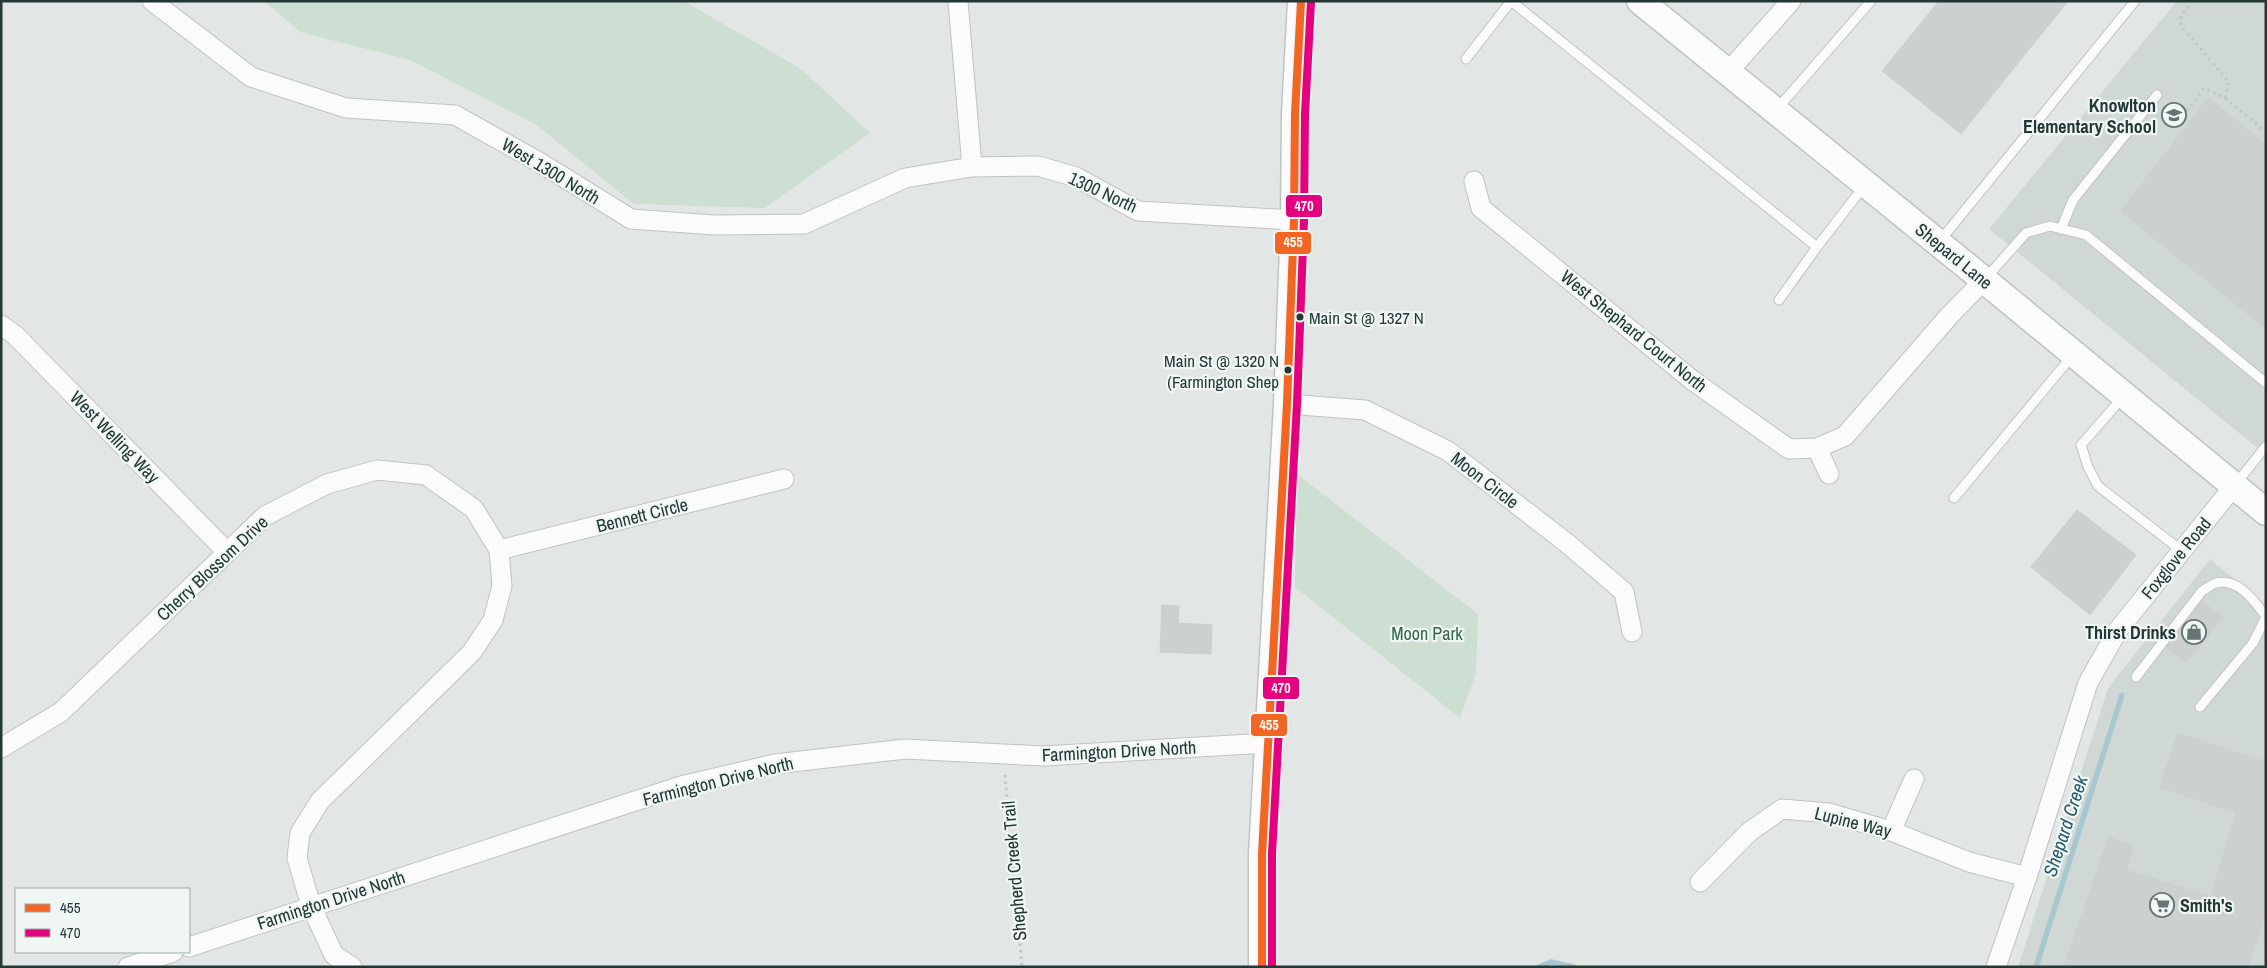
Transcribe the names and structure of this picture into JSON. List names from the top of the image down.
{
  "streets": {
    "main road": ["Shepard Lane"],
    "street": [
      "West 1300 North",
      "1300 North",
      "West Shephard Court North",
      "West Welling Way",
      "Moon Circle",
      "Bennett Circle",
      "Foxglove Road",
      "Cherry Blossom Drive",
      "Farmington Drive North",
      "Lupine Way"
    ],
    "path": ["Shepherd Creek Trail"]
  },
  "crossings": [
    ["West 1300 North", "1300 North"],
    ["Shepard Lane", "Foxglove Road"],
    ["West Welling Way", "Cherry Blossom Drive"],
    ["Bennett Circle", "Cherry Blossom Drive"],
    ["Foxglove Road", "Lupine Way"],
    ["Cherry Blossom Drive", "Farmington Drive North"]
  ],
  "water": ["Shepard Creek"],
  "parks": ["Moon Park"],
  "places": {
    "school or university": ["Knowlton Elementary School"],
    "other": ["Main St @ 1327 N", "Main St @ 1320 N (Farmington Shep"],
    "shop": ["Thirst Drinks"],
    "supermarket": ["Smith's"]
  },
  "lines": ["transit line 455", "transit line 470"],
  "legend": ["455", "470"]
}
